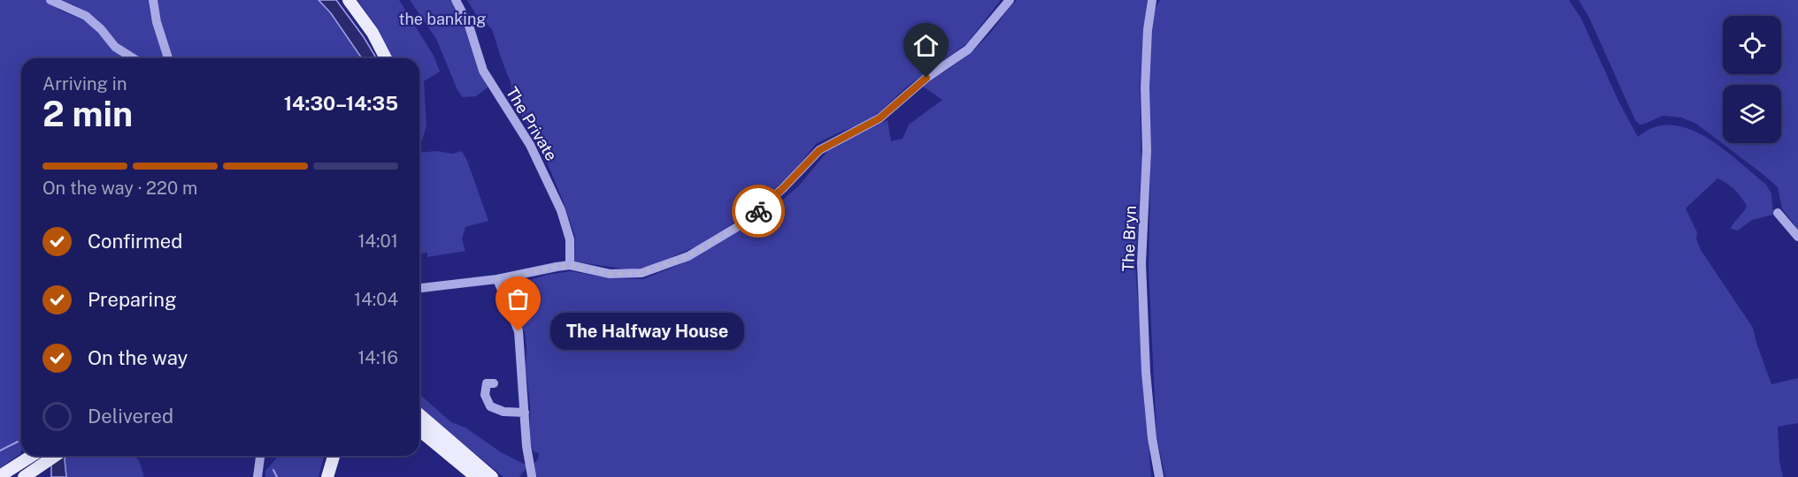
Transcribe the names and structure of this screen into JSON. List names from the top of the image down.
{
  "streets": {
    "street": ["The Private", "The Bryn"]
  },
  "parks": ["the banking"],
  "places": ["The Halfway House"],
  "page": {
    "heading": ["2 min", "Arriving in", "14:30–14:35"],
    "bar": "On the way · 220 m",
    "list": [
      ["Confirmed", "14:01"],
      ["Preparing", "14:04"],
      ["On the way", "14:16"],
      "Delivered"
    ],
    "bubble": "The Halfway House"
  }
}
